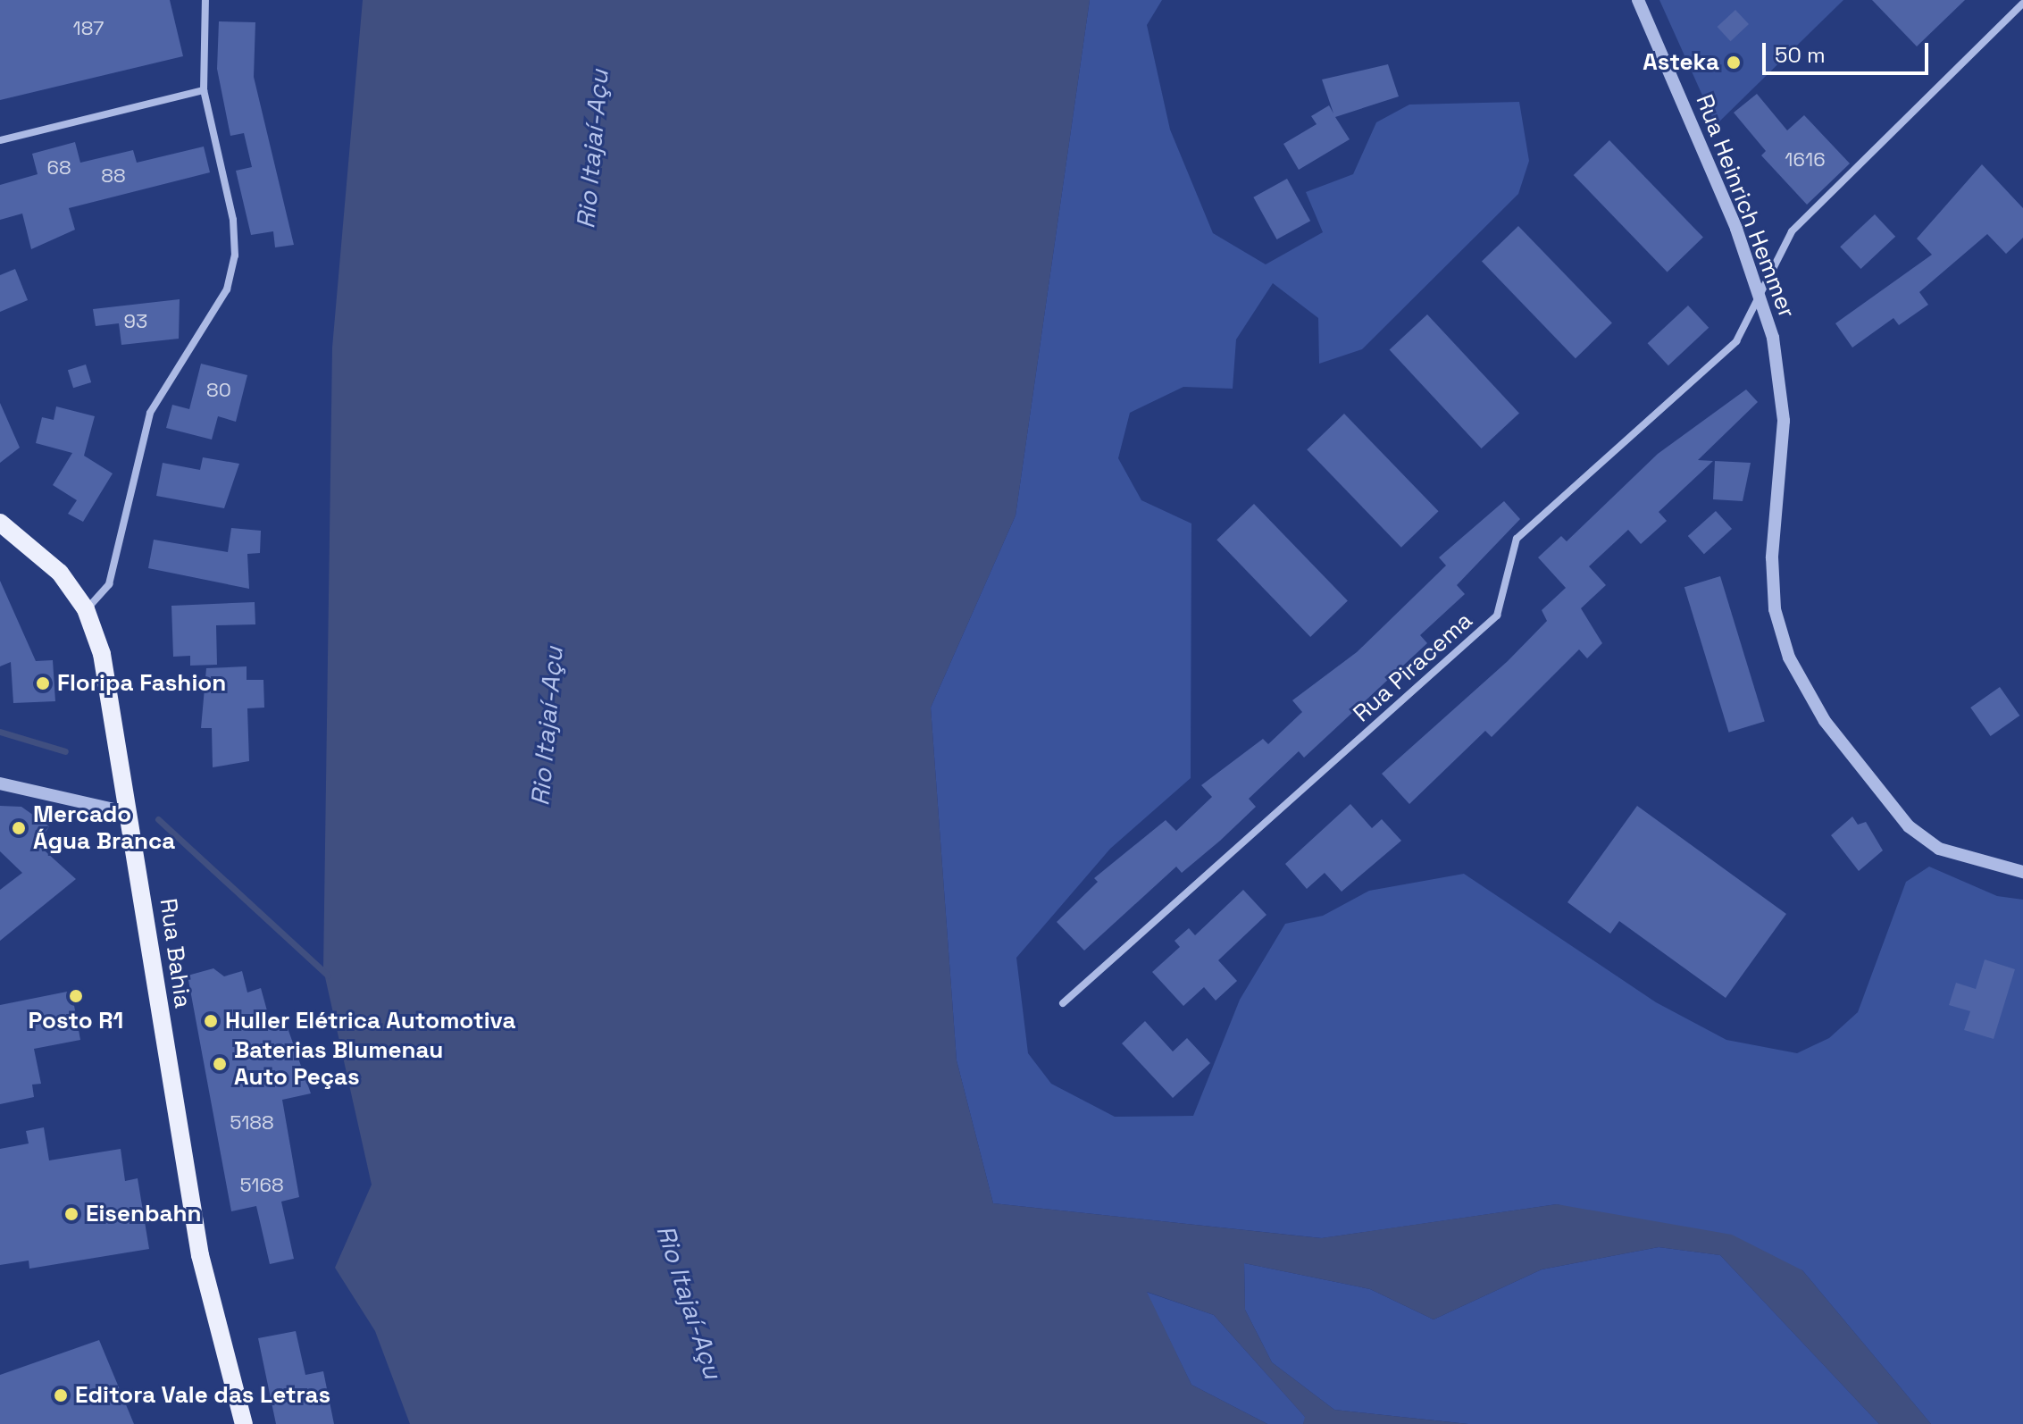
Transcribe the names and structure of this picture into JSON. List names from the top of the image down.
{
  "streets": {
    "main road": ["Rua Bahia"],
    "street": ["Rua Heinrich Hemmer", "Rua Piracema"]
  },
  "crossings": [
    ["Rua Heinrich Hemmer", "Rua Piracema"]
  ],
  "water": ["Rio Itajaí-Açu"],
  "places": [
    "Asteka",
    "Floripa Fashion",
    "Mercado Água Branca",
    "Posto R1",
    "Huller Elétrica Automotiva",
    "Baterias Blumenau Auto Peças",
    "Eisenbahn",
    "Editora Vale das Letras"
  ],
  "house_numbers": [
    "187",
    "1616",
    "68",
    "88",
    "93",
    "80",
    "5188",
    "5168"
  ],
  "scale_bar": "50 m"
}
